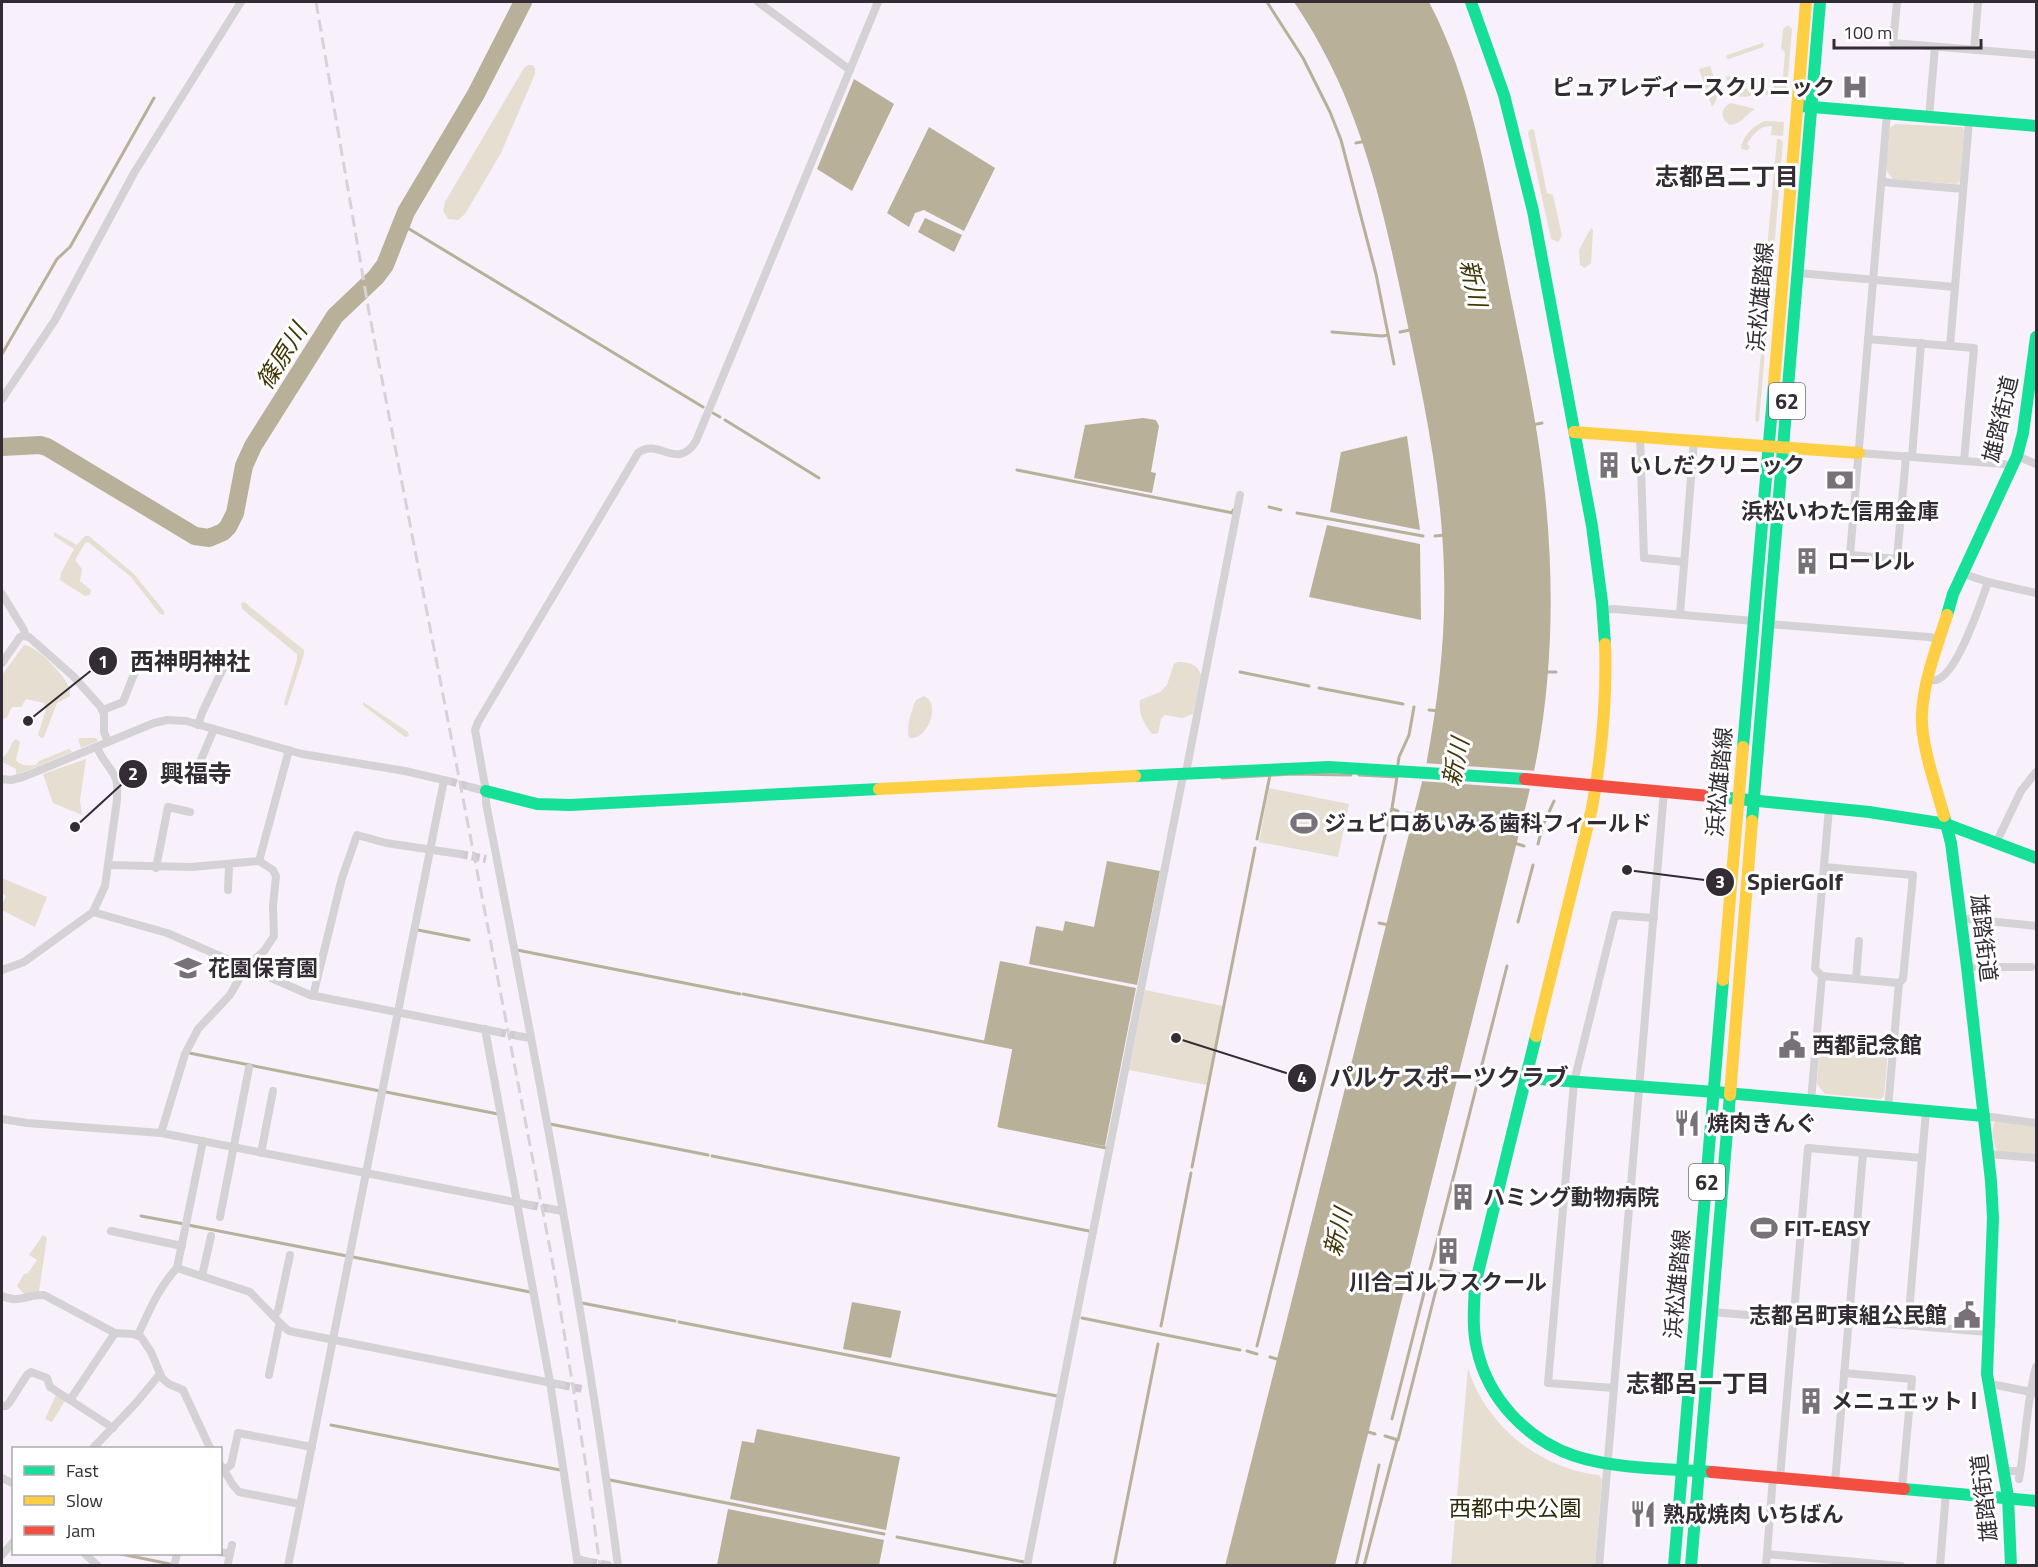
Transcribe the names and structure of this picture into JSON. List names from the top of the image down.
{
  "streets": {
    "street": ["浜松雄踏線", "62", "雄踏街道"]
  },
  "districts": ["志都呂二丁目", "志都呂一丁目"],
  "water": ["新川", "篠原川"],
  "parks": ["西都中央公園"],
  "places": {
    "hospital": ["ピュアレディースクリニック"],
    "building": [
      "いしだクリニック",
      "ローレル",
      "ハミング動物病院",
      "川合ゴルフスクール",
      "メニュエットⅠ"
    ],
    "bank": ["浜松いわた信用金庫"],
    "other": [
      "西神明神社",
      "興福寺",
      "SpierGolf",
      "パルケスポーツクラブ"
    ],
    "sports": ["ジュビロあいみる歯科フィールド", "FIT-EASY"],
    "school or university": ["花園保育園"],
    "public building": ["西都記念館", "志都呂町東組公民館"],
    "restaurant": ["焼肉きんぐ", "熟成焼肉 いちばん"]
  },
  "legend": ["Fast", "Slow", "Jam"],
  "scale_bar": "100 m"
}
